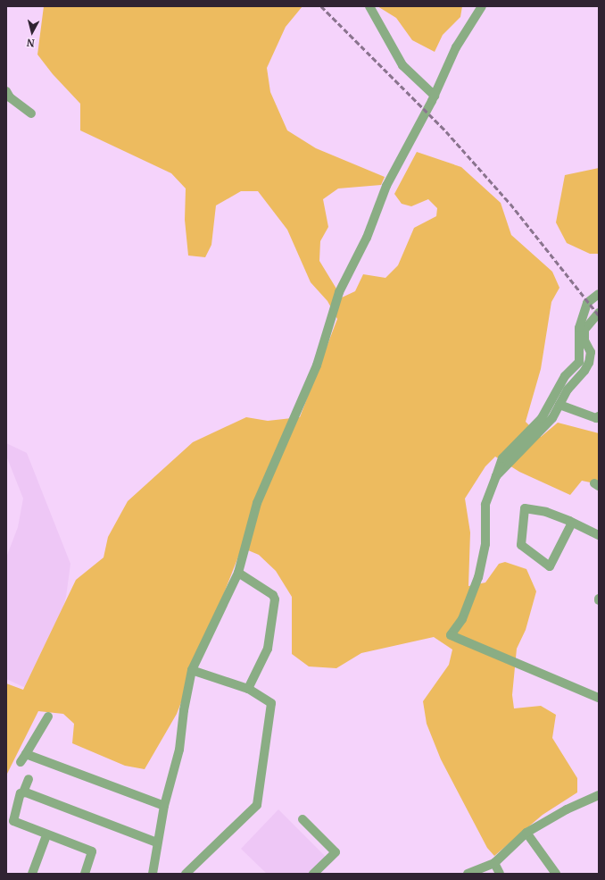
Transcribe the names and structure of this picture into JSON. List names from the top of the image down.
{
  "north": "bottom"
}
